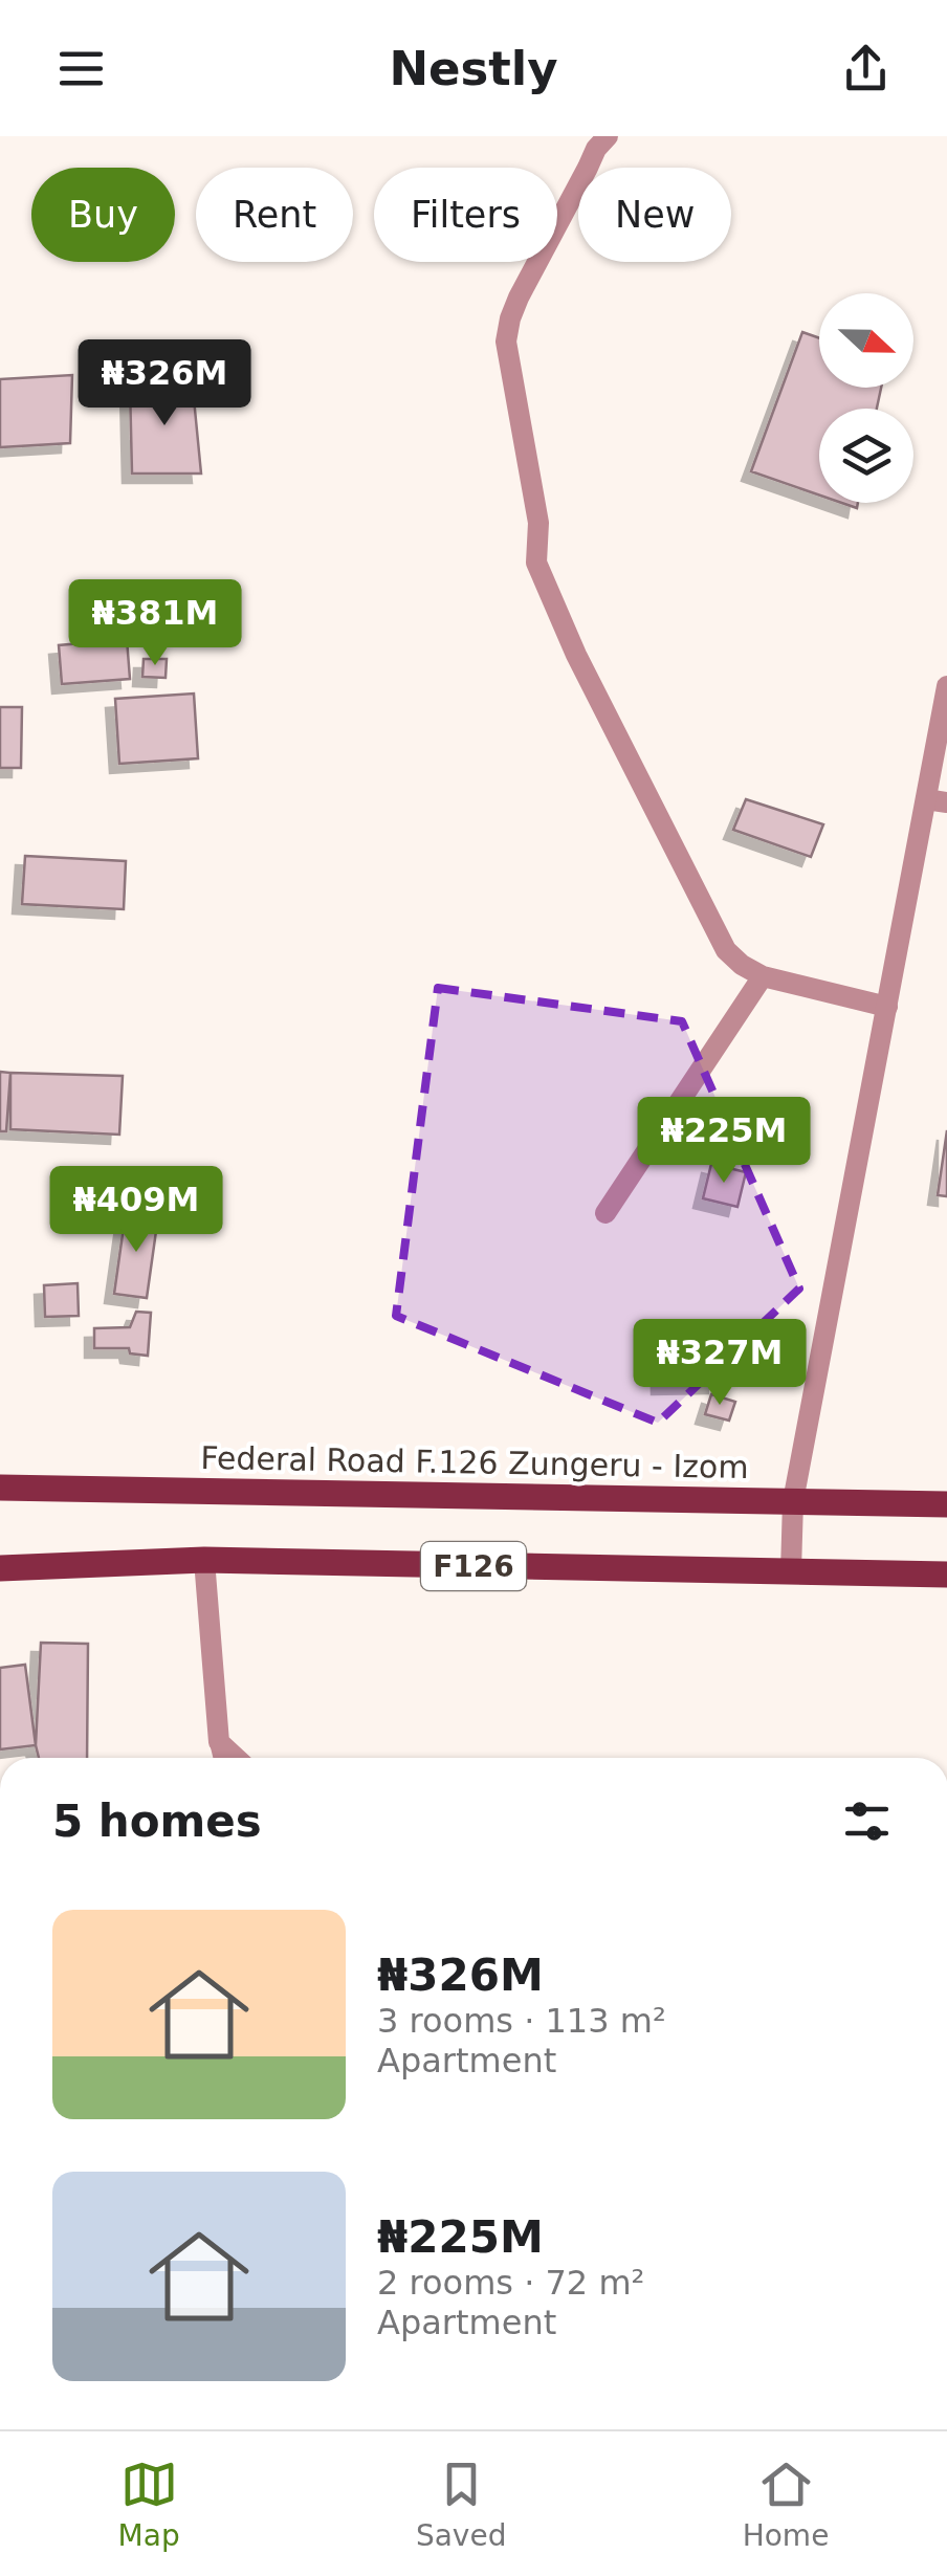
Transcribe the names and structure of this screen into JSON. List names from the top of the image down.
{
  "streets": {
    "main road": ["Federal Road F.126 Zungeru - Izom", "F126"]
  },
  "north": "right",
  "page": {
    "header": "Nestly",
    "chip": [
      "Buy",
      "Rent",
      "Filters",
      "New"
    ],
    "price": [
      "₦326M",
      "₦381M",
      "₦225M",
      "₦409M",
      "₦327M"
    ],
    "heading": "5 homes",
    "list": [
      {
        "name": "₦326M",
        "note": "3 rooms · 113 m² · Apartment"
      },
      {
        "name": "₦225M",
        "note": "2 rooms · 72 m² · Apartment"
      }
    ],
    "tabs": ["Map", "Saved", "Home"]
  }
}
